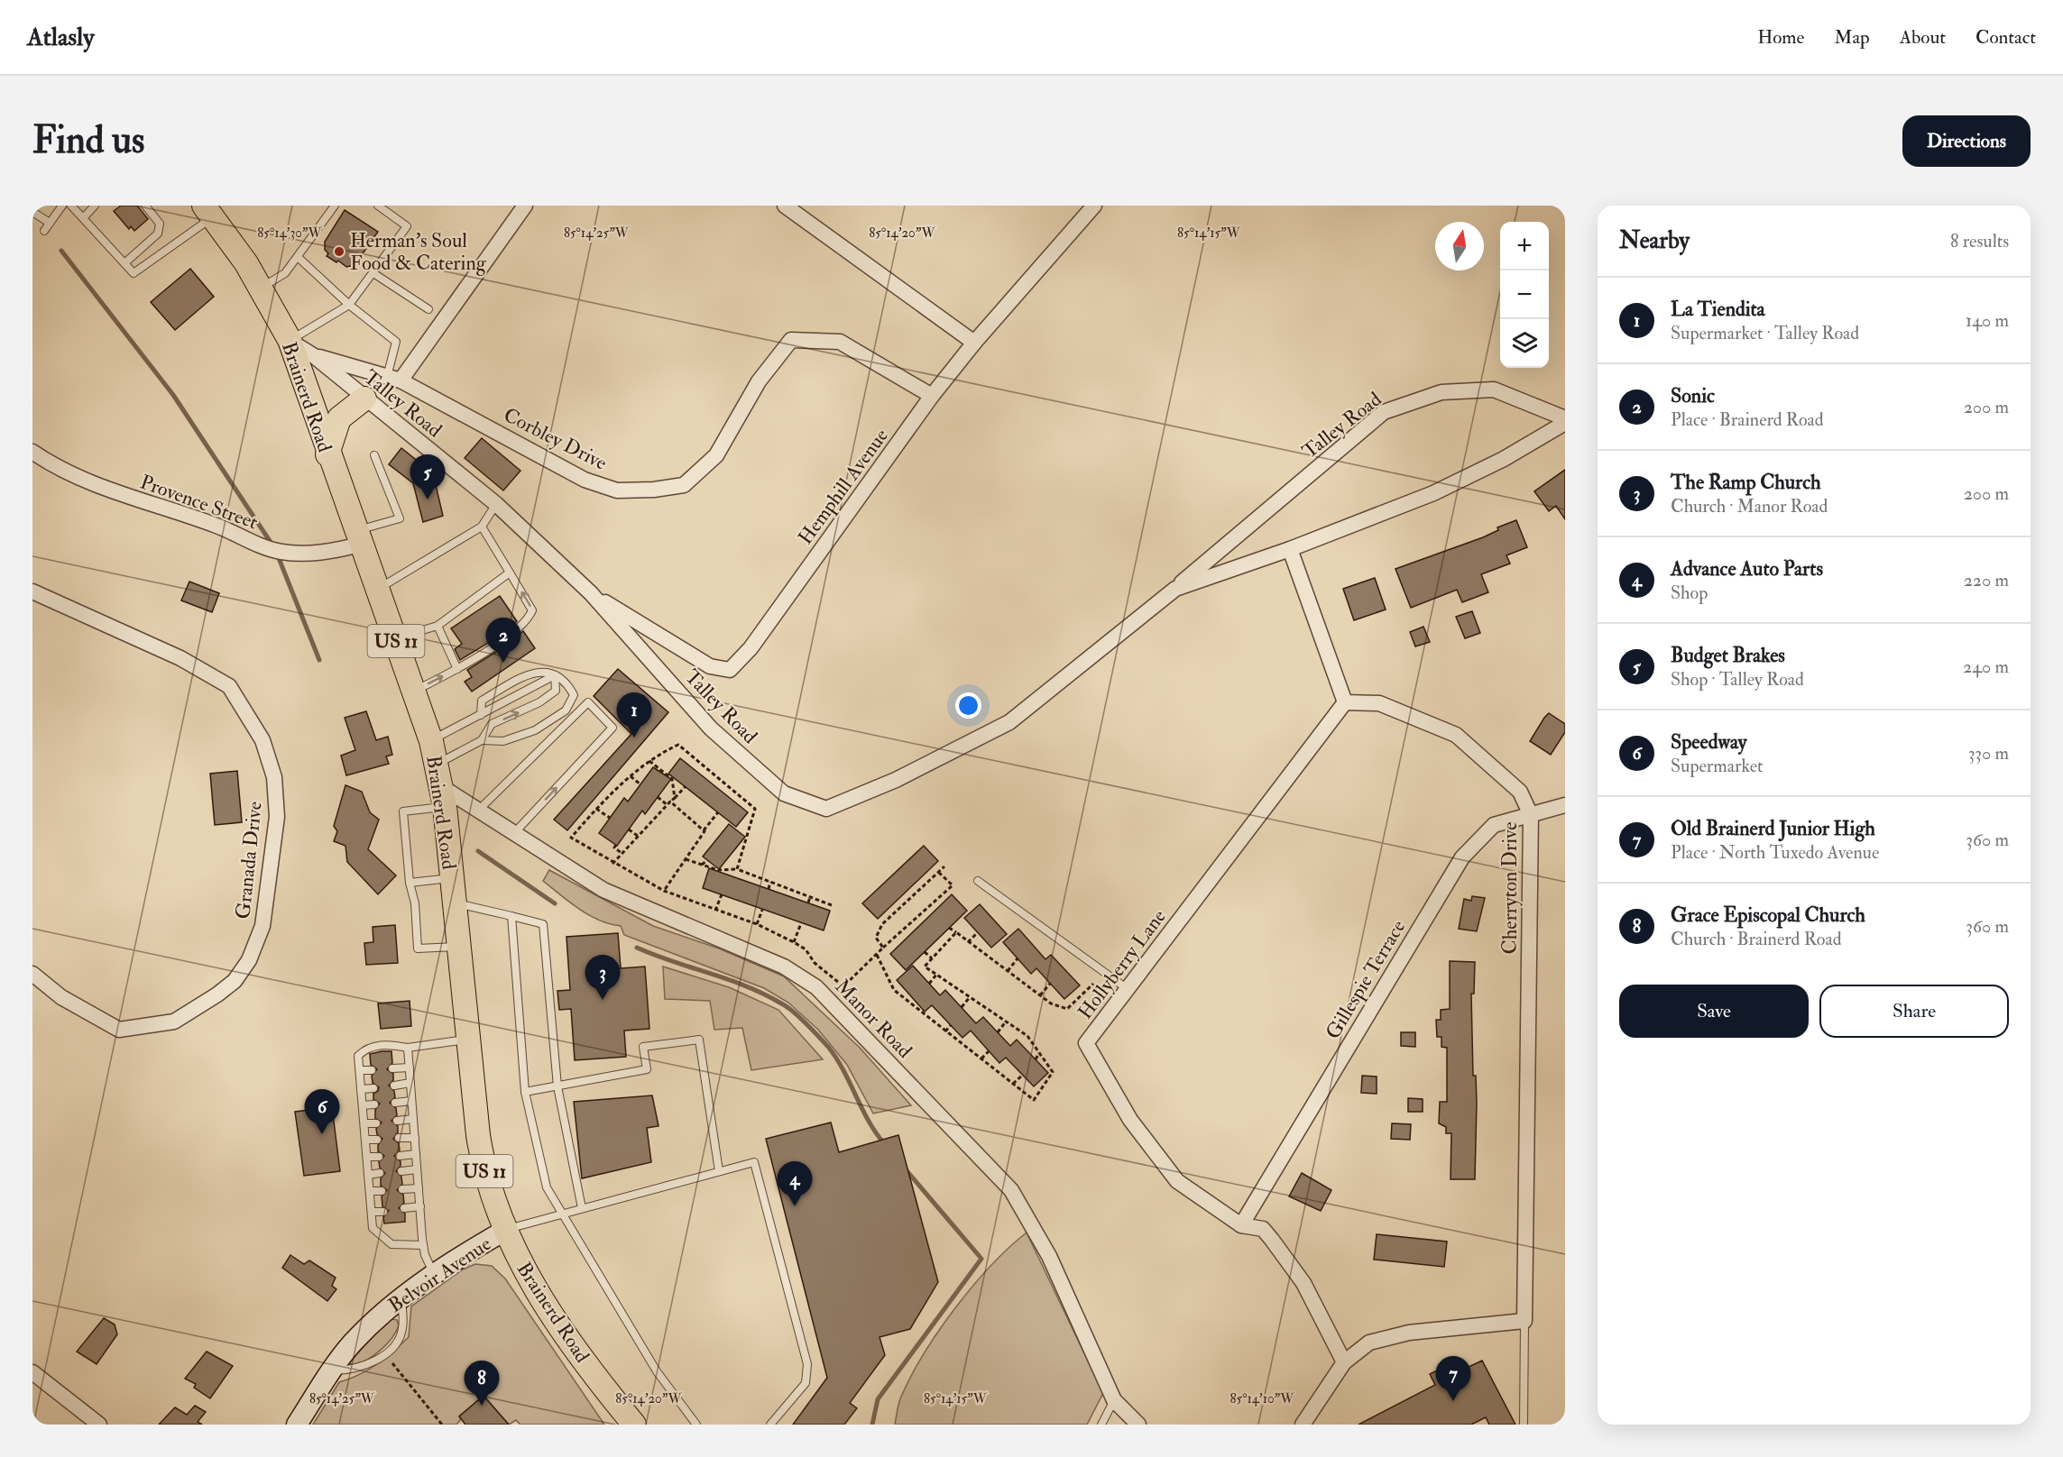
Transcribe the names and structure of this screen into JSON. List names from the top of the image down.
{
  "streets": {
    "main road": ["Brainerd Road", "US 11"],
    "street": [
      "Talley Road",
      "Corbley Drive",
      "Hemphill Avenue",
      "Provence Street",
      "Granada Drive",
      "Cherryton Drive",
      "Hollyberry Lane",
      "Gillespie Terrace",
      "Manor Road",
      "Belvoir Avenue"
    ]
  },
  "crossings": [
    ["Brainerd Road", "Talley Road"],
    ["Brainerd Road", "Provence Street"],
    ["Brainerd Road", "Manor Road"],
    ["Brainerd Road", "Belvoir Avenue"],
    ["Talley Road", "Corbley Drive"],
    ["Talley Road", "Hemphill Avenue"],
    ["Corbley Drive", "Hemphill Avenue"],
    ["Cherryton Drive", "Hollyberry Lane"],
    ["Cherryton Drive", "Gillespie Terrace"],
    ["Hollyberry Lane", "Gillespie Terrace"]
  ],
  "places": ["Herman's Soul Food & Catering"],
  "north": "top",
  "page": {
    "header": "Atlasly",
    "nav": [
      "Home",
      "Map",
      "About",
      "Contact"
    ],
    "buttons": [
      "Directions",
      ["Save", "Share"]
    ],
    "title": "Find us",
    "heading": ["Nearby", "8 results"],
    "map_buttons": ["+", "−"],
    "list": [
      {
        "mark": "1",
        "name": "La Tiendita",
        "note": "Supermarket · Talley Road",
        "value": "140 m"
      },
      {
        "mark": "2",
        "name": "Sonic",
        "note": "Place · Brainerd Road",
        "value": "200 m"
      },
      {
        "mark": "3",
        "name": "The Ramp Church",
        "note": "Church · Manor Road",
        "value": "200 m"
      },
      {
        "mark": "4",
        "name": "Advance Auto Parts",
        "note": "Shop",
        "value": "220 m"
      },
      {
        "mark": "5",
        "name": "Budget Brakes",
        "note": "Shop · Talley Road",
        "value": "240 m"
      },
      {
        "mark": "6",
        "name": "Speedway",
        "note": "Supermarket",
        "value": "330 m"
      },
      {
        "mark": "7",
        "name": "Old Brainerd Junior High",
        "note": "Place · North Tuxedo Avenue",
        "value": "360 m"
      },
      {
        "mark": "8",
        "name": "Grace Episcopal Church",
        "note": "Church · Brainerd Road",
        "value": "360 m"
      }
    ],
    "pins": [
      "5",
      "2",
      "1",
      "3",
      "6",
      "4",
      "7",
      "8"
    ]
  },
  "coordinates": [
    "85°14'30\"W",
    "85°14'25\"W",
    "85°14'20\"W",
    "85°14'15\"W",
    "85°14'10\"W"
  ]
}
